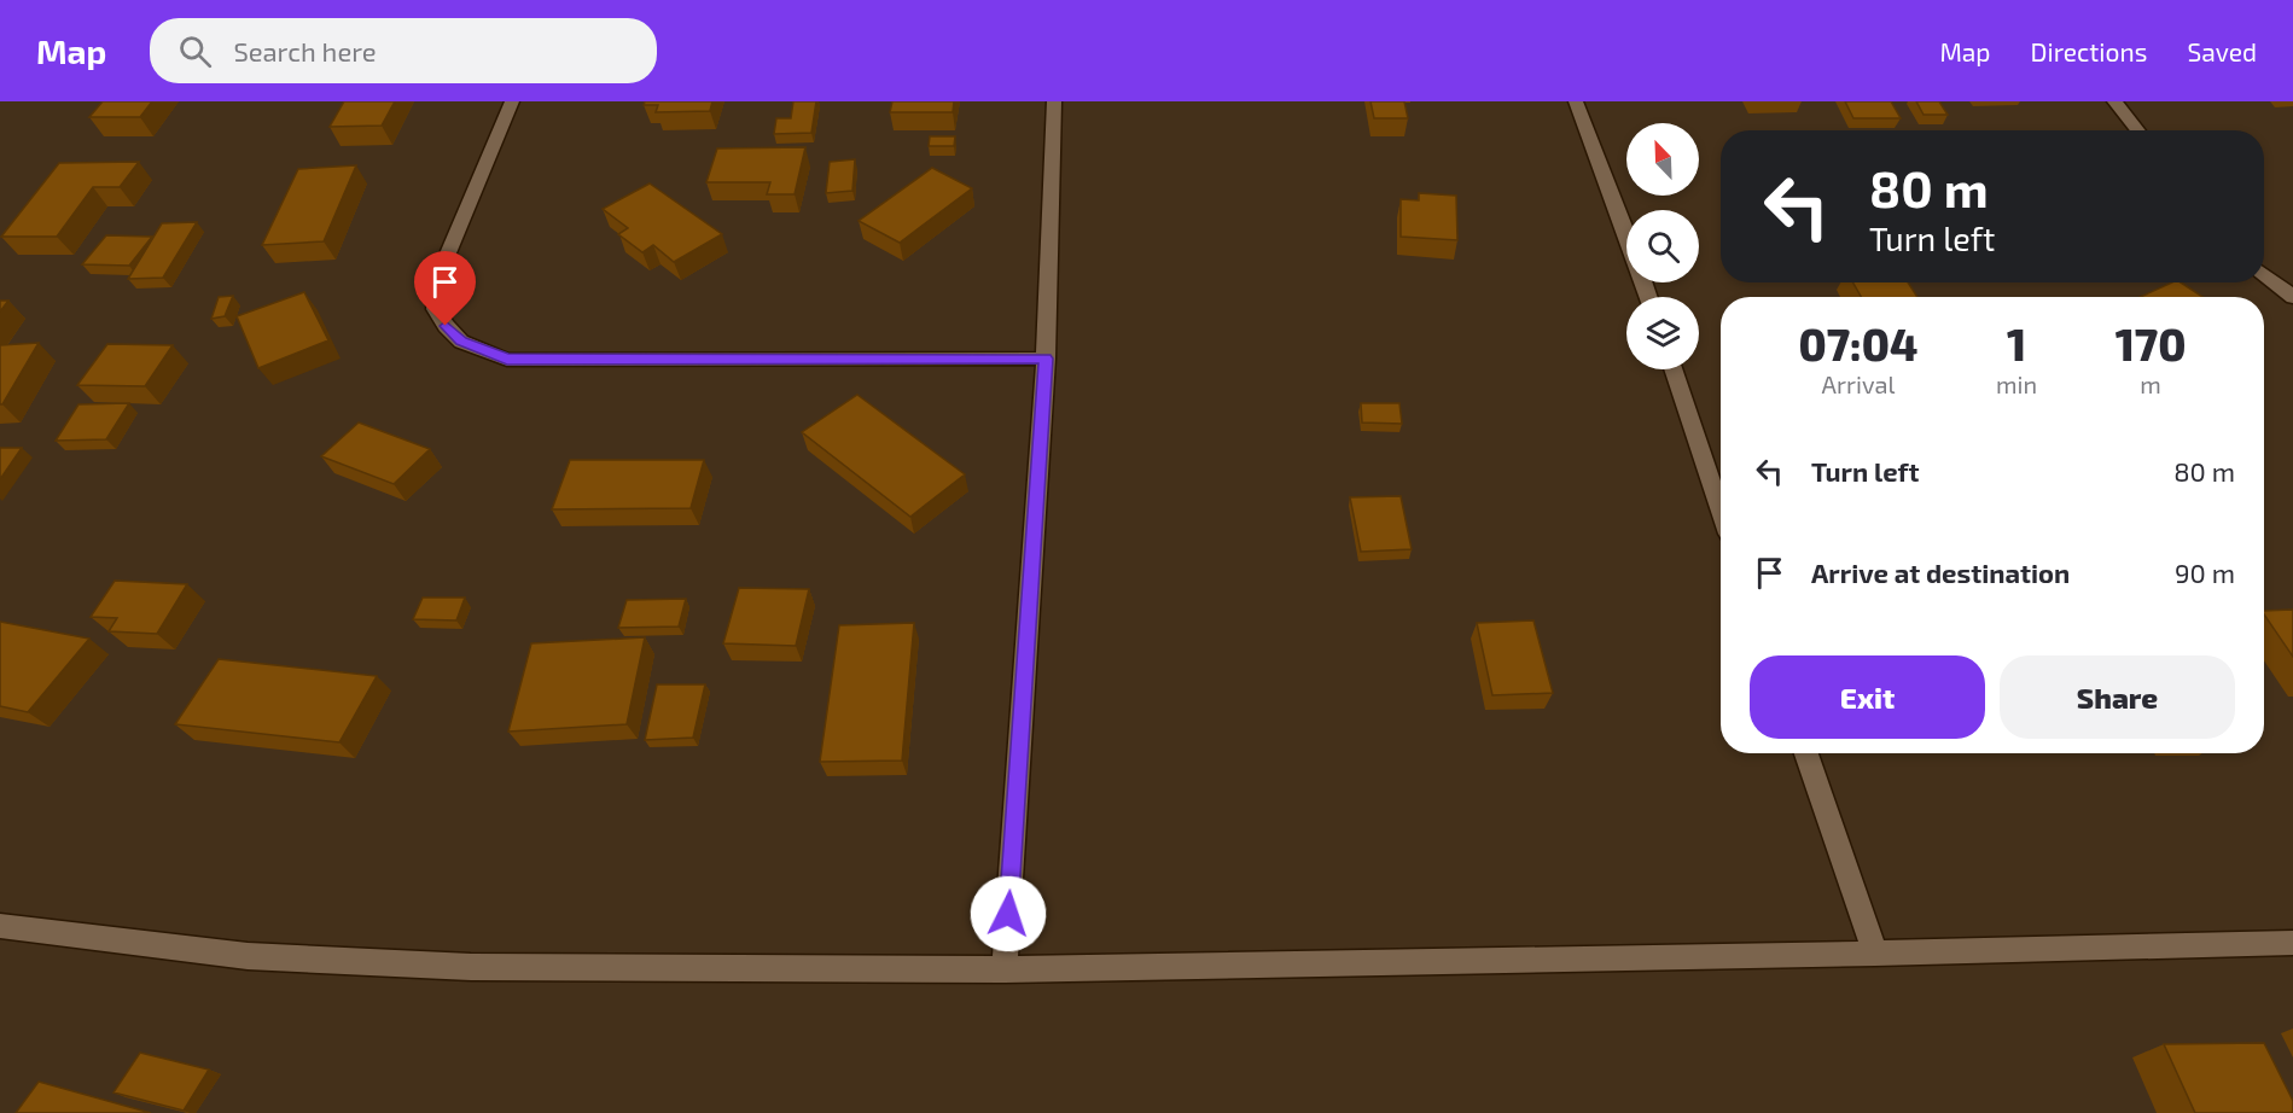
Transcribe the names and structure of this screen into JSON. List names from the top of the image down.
{
  "north": "top left",
  "page": {
    "header": "Map",
    "search": "Search here",
    "nav": ["Map", "Directions", "Saved"],
    "turn": ["80 m", "Turn left"],
    "eta": [
      "07:04",
      "Arrival",
      "1",
      "min",
      "170",
      "m"
    ],
    "list": [
      {
        "name": "Turn left",
        "value": "80 m"
      },
      {
        "name": "Arrive at destination",
        "value": "90 m"
      }
    ],
    "buttons": ["Exit", "Share"]
  }
}
